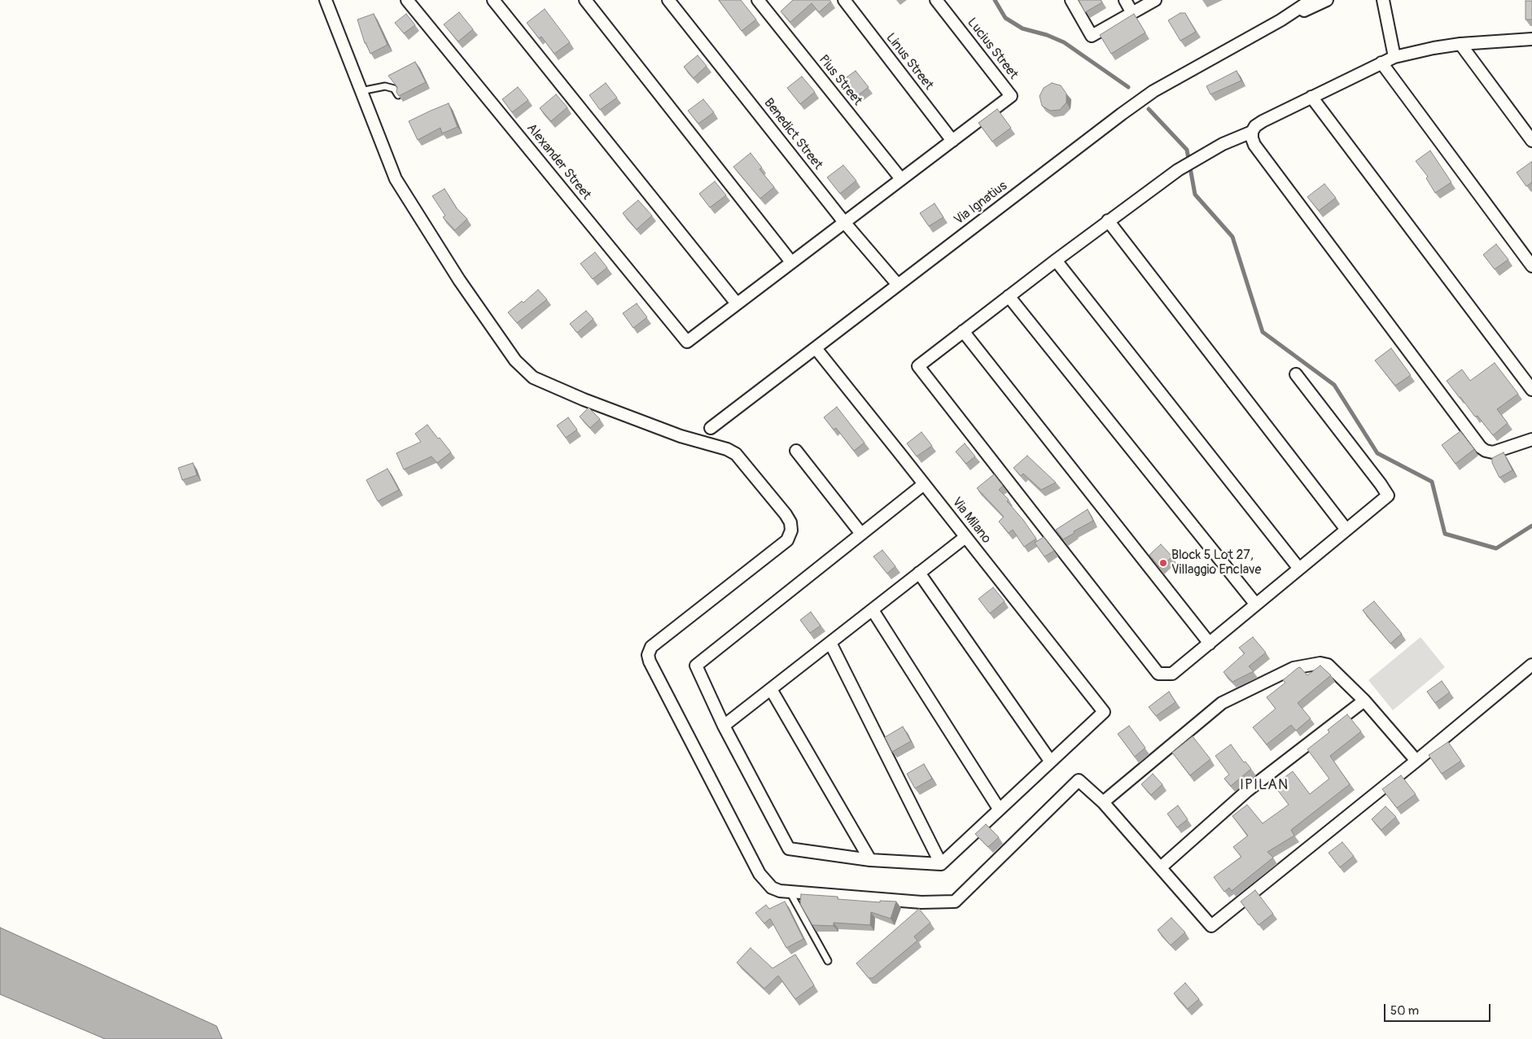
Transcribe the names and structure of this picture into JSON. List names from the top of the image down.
{
  "streets": {
    "street": [
      "Lucius Street",
      "Linus Street",
      "Pius Street",
      "Benedict Street",
      "Alexander Street",
      "Via Ignatius",
      "Via Milano"
    ]
  },
  "crossings": [
    ["Lucius Street", "Linus Street"],
    ["Benedict Street", "Via Ignatius"],
    ["Via Ignatius", "Via Milano"]
  ],
  "districts": ["IPILAN"],
  "places": ["Block 5 Lot 27, Villaggio Enclave"],
  "scale_bar": "50 m"
}
